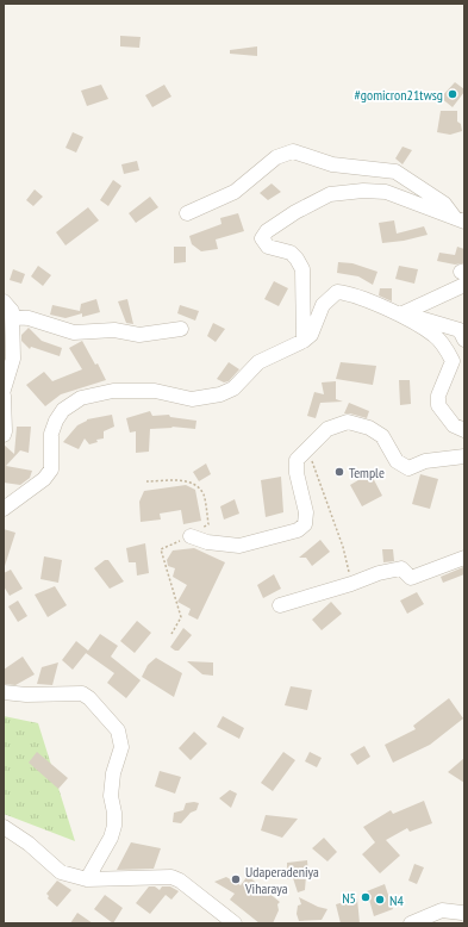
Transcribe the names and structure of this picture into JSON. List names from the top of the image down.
{
  "places": [
    "#gomicron21twsg",
    "Temple",
    "Udaperadeniya Viharaya",
    "N5",
    "N4"
  ]
}
